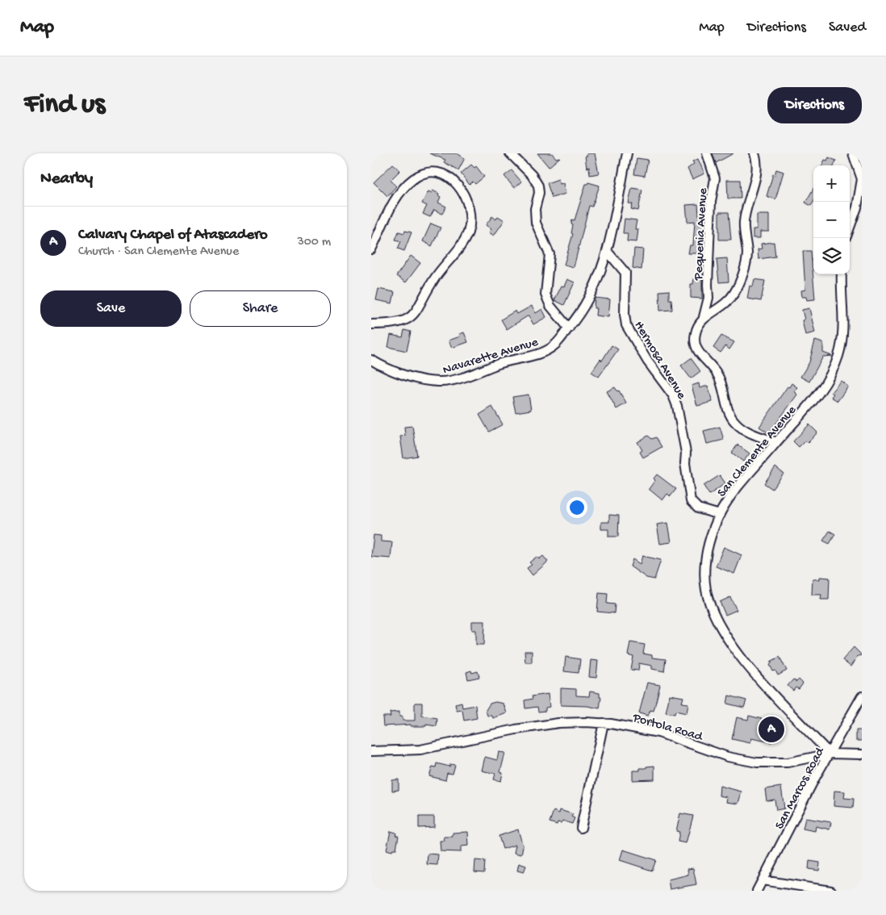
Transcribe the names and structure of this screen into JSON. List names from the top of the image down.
{
  "streets": {
    "street": [
      "Pequenia Avenue",
      "Navarette Avenue",
      "Hermosa Avenue",
      "San Clemente Avenue",
      "Portola Road",
      "San Marcos Road"
    ]
  },
  "crossings": [
    ["Pequenia Avenue", "San Clemente Avenue"],
    ["Navarette Avenue", "Hermosa Avenue"],
    ["Hermosa Avenue", "San Clemente Avenue"],
    ["San Clemente Avenue", "Portola Road"],
    ["San Clemente Avenue", "San Marcos Road"],
    ["Portola Road", "San Marcos Road"]
  ],
  "page": {
    "header": "Map",
    "nav": ["Map", "Directions", "Saved"],
    "buttons": [
      "Directions",
      ["Save", "Share"]
    ],
    "title": "Find us",
    "heading": "Nearby",
    "map_buttons": ["+", "−"],
    "list": [
      {
        "mark": "A",
        "name": "Calvary Chapel of Atascadero",
        "note": "Church · San Clemente Avenue",
        "value": "300 m"
      }
    ],
    "pins": "A"
  }
}
